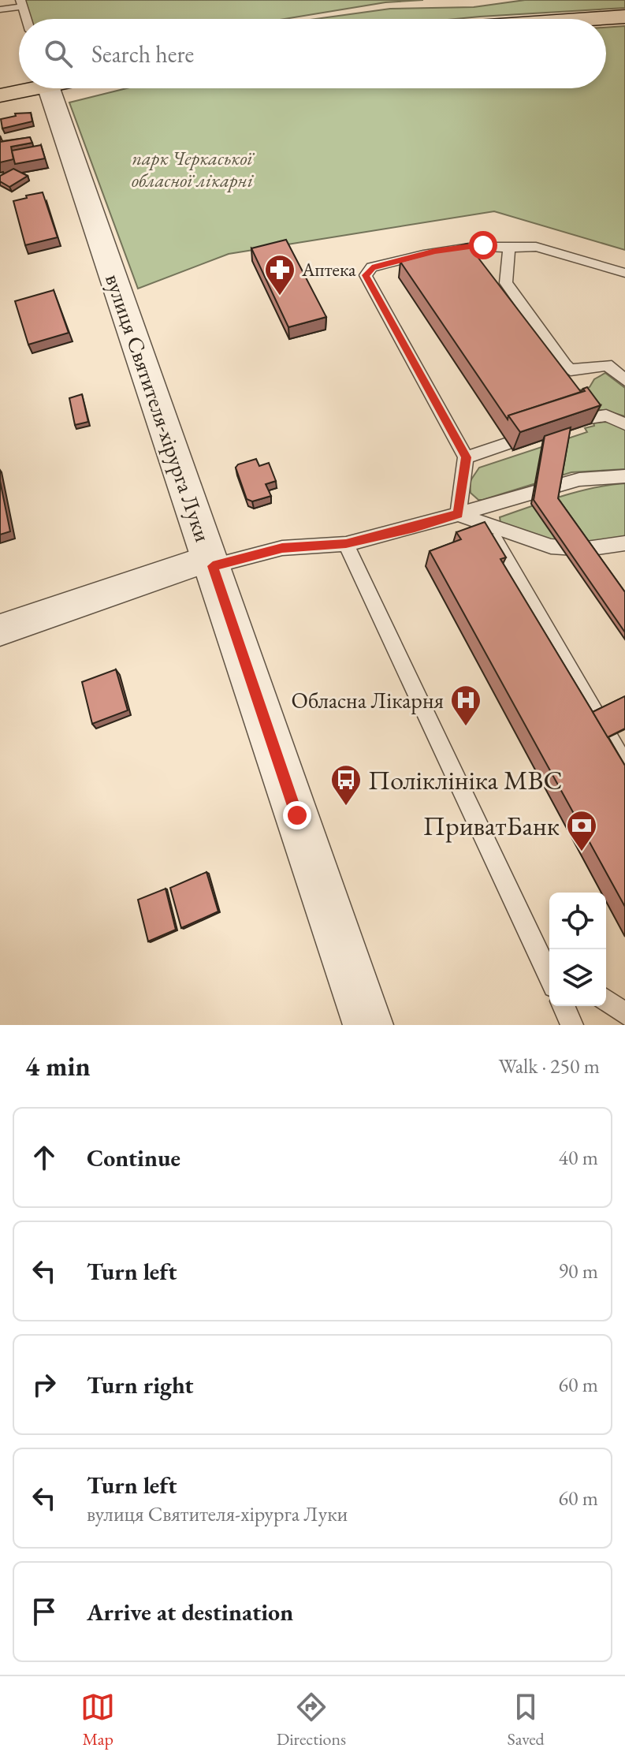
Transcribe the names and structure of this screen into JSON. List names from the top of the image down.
{
  "streets": {
    "street": ["вулиця Святителя-хірурга Луки"]
  },
  "parks": ["парк Черкаської обласної лікарні"],
  "places": {
    "pharmacy": ["Аптека"],
    "hospital": ["Обласна Лікарня"],
    "bus stop": ["Поліклініка МВС"],
    "bank": ["ПриватБанк"]
  },
  "page": {
    "search": "Search here",
    "heading": ["4 min", "Walk · 250 m"],
    "list": [
      ["Continue", "40 m"],
      ["Turn left", "90 m"],
      ["Turn right", "60 m"],
      ["Turn left", "вулиця Святителя-хірурга Луки", "60 m"],
      "Arrive at destination"
    ],
    "nav": ["Map", "Directions", "Saved"]
  }
}
